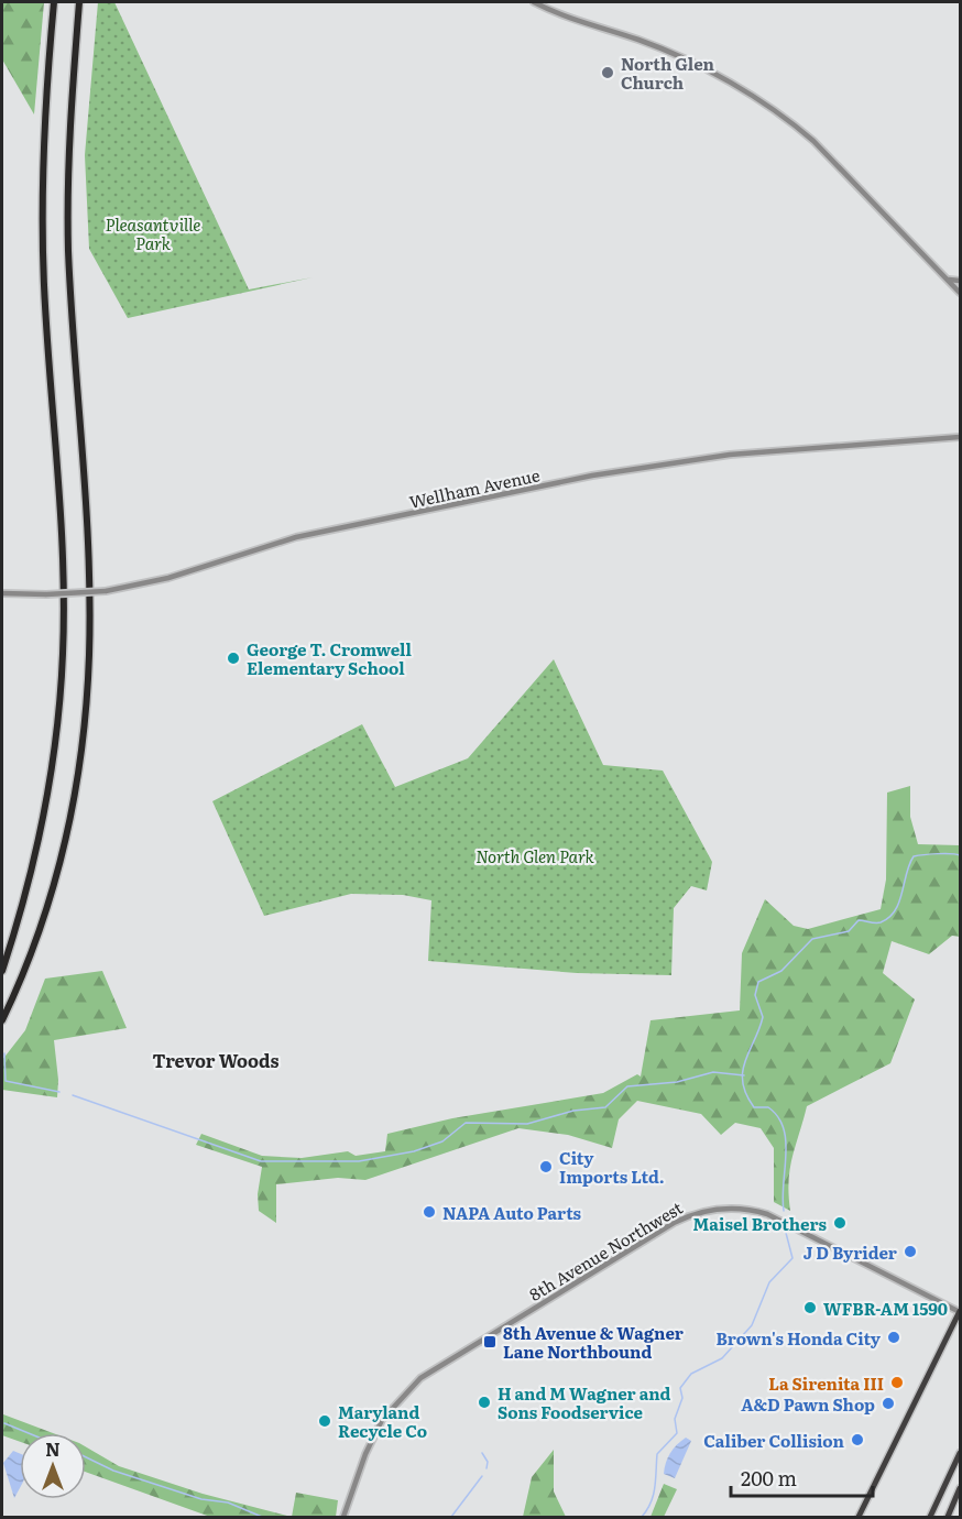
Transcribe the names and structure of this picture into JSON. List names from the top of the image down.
{
  "streets": {
    "street": ["Wellham Avenue", "8th Avenue Northwest"]
  },
  "districts": ["Trevor Woods"],
  "parks": ["Pleasantville Park", "North Glen Park"],
  "places": {
    "other": [
      "North Glen Church",
      "George T. Cromwell Elementary School",
      "City Imports Ltd.",
      "NAPA Auto Parts",
      "Maisel Brothers",
      "J D Byrider",
      "WFBR-AM 1590",
      "Brown's Honda City",
      "La Sirenita III",
      "H and M Wagner and Sons Foodservice",
      "A&D Pawn Shop",
      "Maryland Recycle Co",
      "Caliber Collision"
    ],
    "transit": ["8th Avenue & Wagner Lane Northbound"]
  },
  "scale_bar": "200 m",
  "north": "top"
}
